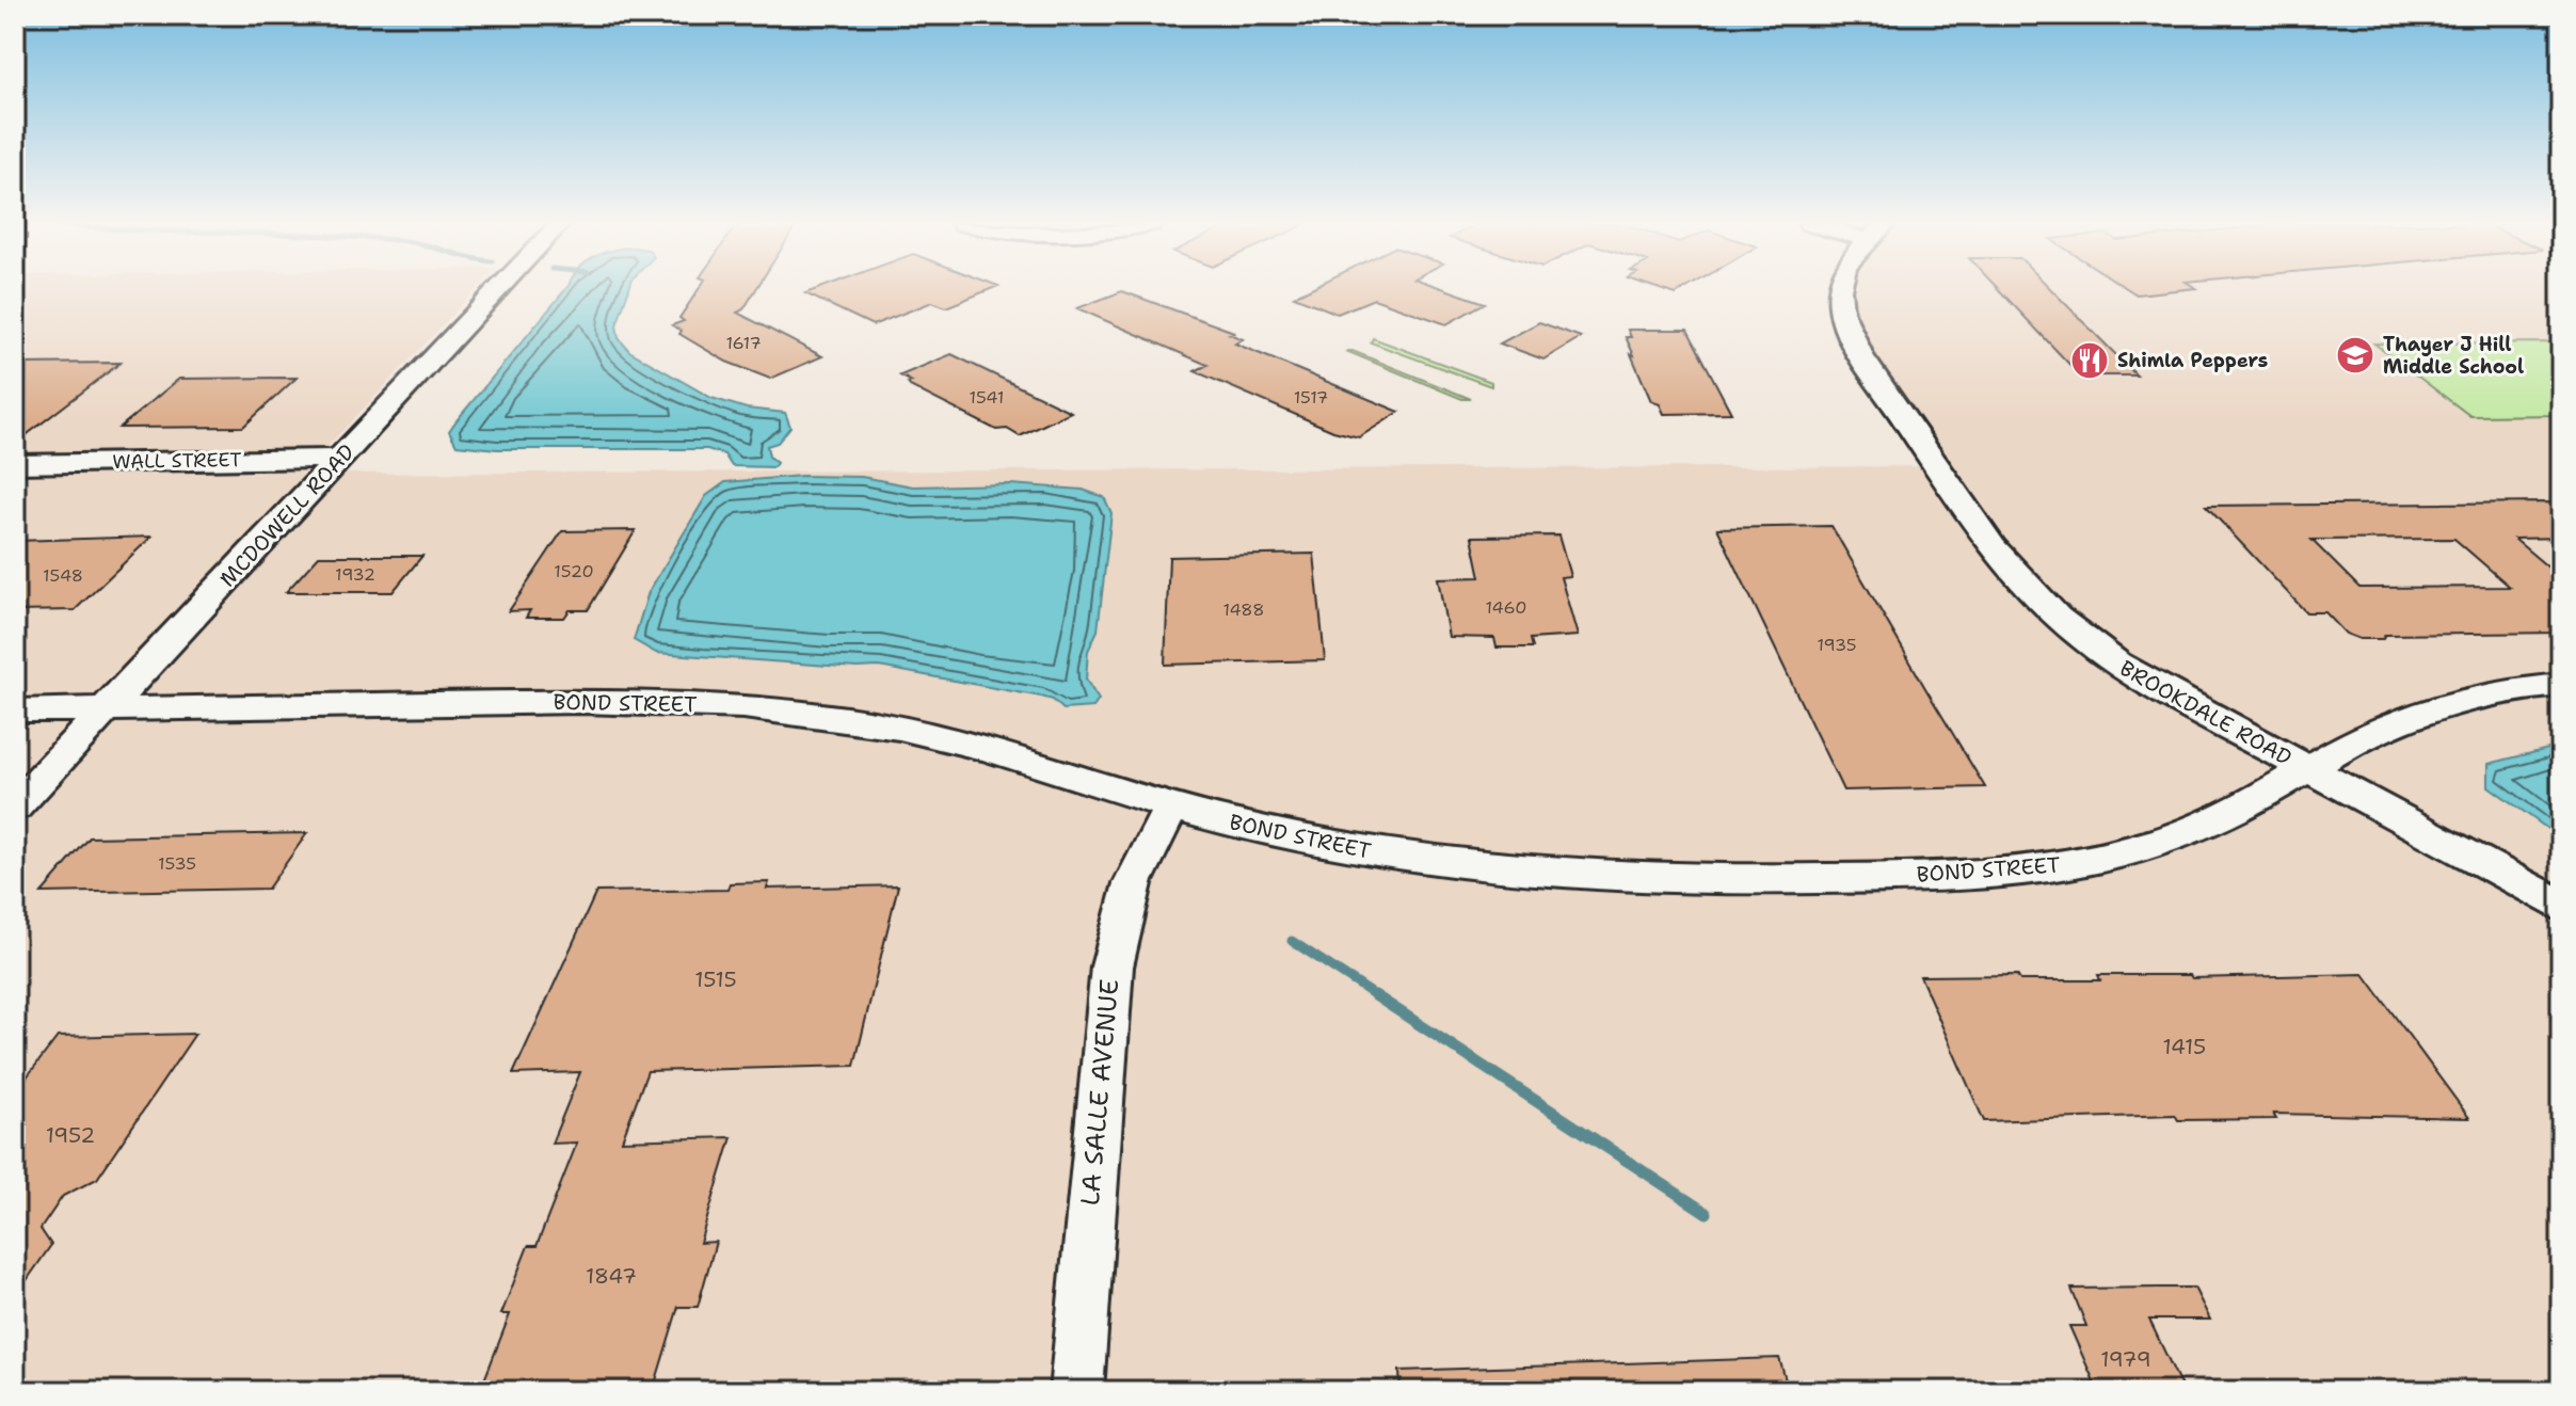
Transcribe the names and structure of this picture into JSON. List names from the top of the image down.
{
  "streets": {
    "street": [
      "WALL STREET",
      "MCDOWELL ROAD",
      "BOND STREET",
      "BROOKDALE ROAD",
      "LA SALLE AVENUE"
    ]
  },
  "crossings": [
    ["WALL STREET", "MCDOWELL ROAD"],
    ["MCDOWELL ROAD", "BOND STREET"],
    ["BOND STREET", "BROOKDALE ROAD"],
    ["BOND STREET", "LA SALLE AVENUE"]
  ],
  "places": {
    "school or university": ["Thayer J Hill Middle School"],
    "restaurant": ["Shimla Peppers"]
  },
  "house_numbers": [
    "1617",
    "1541",
    "1517",
    "1520",
    "1932",
    "1548",
    "1460",
    "1488",
    "1935",
    "1535",
    "1515",
    "1415",
    "1952",
    "1847",
    "1979"
  ]
}
